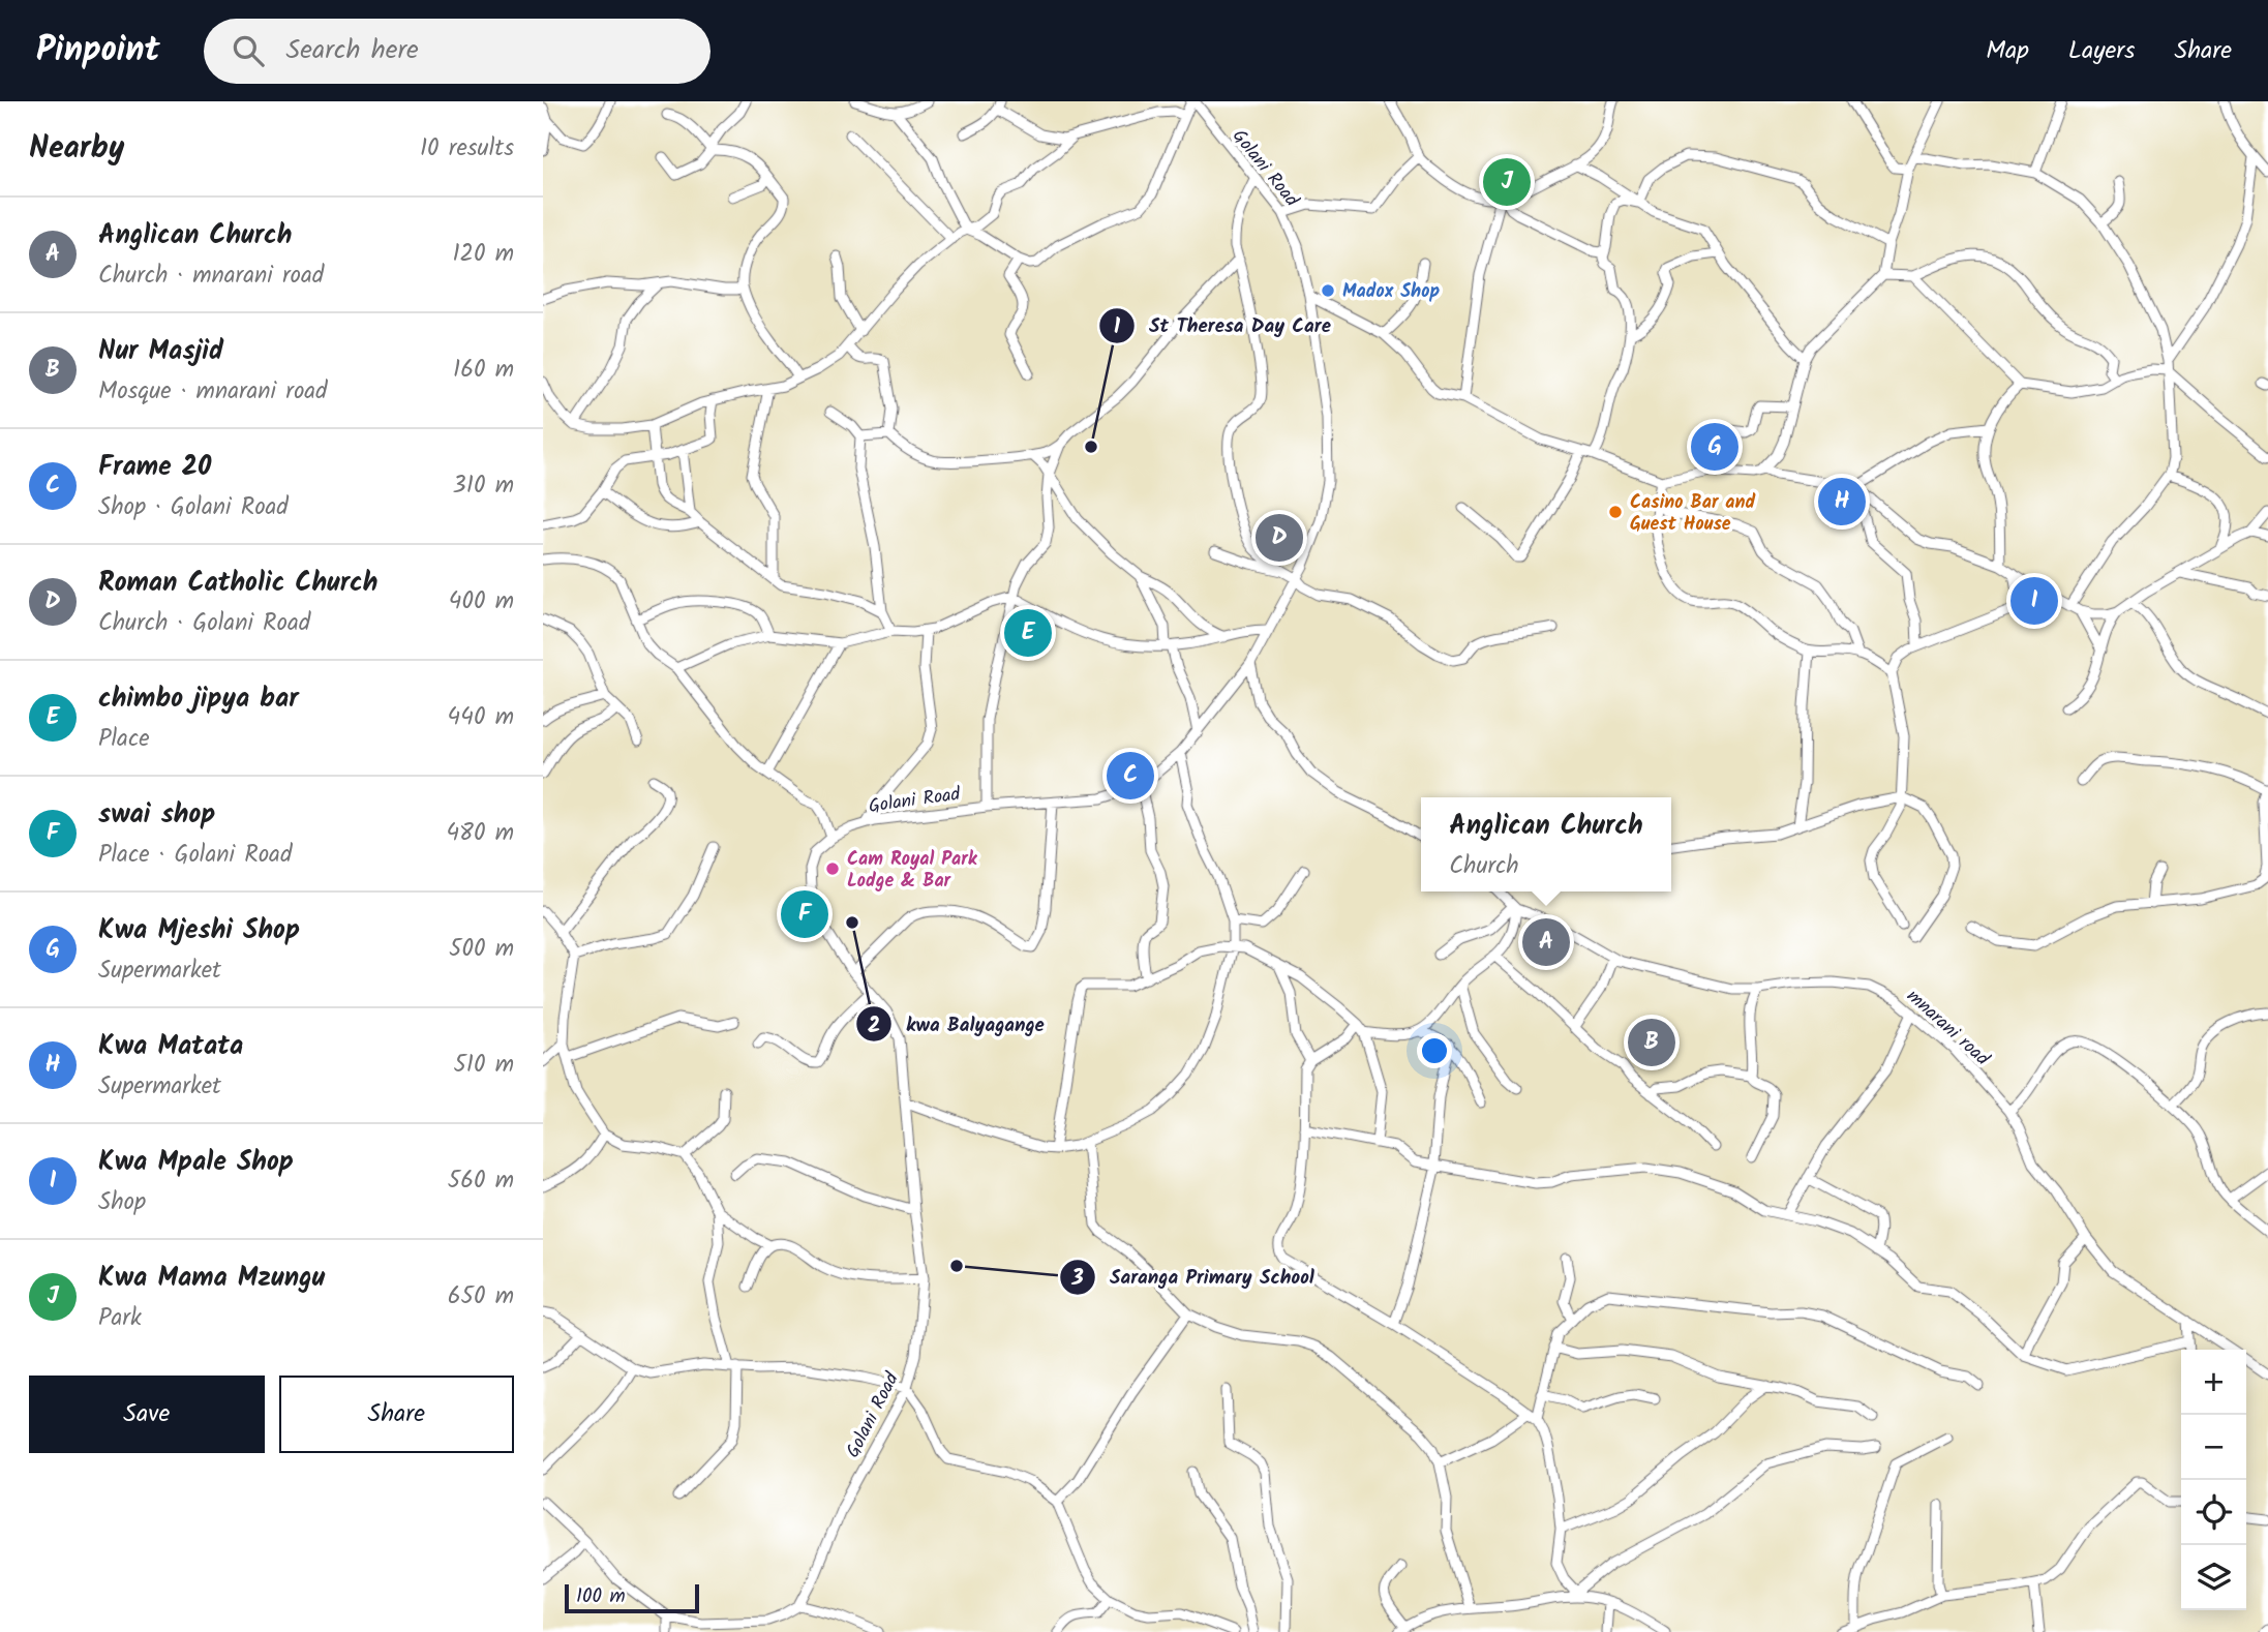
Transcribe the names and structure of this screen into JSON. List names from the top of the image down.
{
  "streets": {
    "street": ["Golani Road", "mnarani road"]
  },
  "places": [
    "Madox Shop",
    "St Theresa Day Care",
    "Casino Bar and Guest House",
    "Cam Royal Park Lodge & Bar",
    "kwa Balyagange",
    "Saranga Primary School"
  ],
  "scale_bar": "100 m",
  "page": {
    "header": "Pinpoint",
    "search": "Search here",
    "nav": ["Map", "Layers", "Share"],
    "heading": ["Nearby", "10 results"],
    "pins": [
      "J",
      "G",
      "H",
      "D",
      "I",
      "E",
      "C",
      "F",
      "A",
      "B"
    ],
    "list": [
      {
        "mark": "A",
        "name": "Anglican Church",
        "note": "Church · mnarani road",
        "value": "120 m"
      },
      {
        "mark": "B",
        "name": "Nur Masjid",
        "note": "Mosque · mnarani road",
        "value": "160 m"
      },
      {
        "mark": "C",
        "name": "Frame 20",
        "note": "Shop · Golani Road",
        "value": "310 m"
      },
      {
        "mark": "D",
        "name": "Roman Catholic Church",
        "note": "Church · Golani Road",
        "value": "400 m"
      },
      {
        "mark": "E",
        "name": "chimbo jipya bar",
        "note": "Place",
        "value": "440 m"
      },
      {
        "mark": "F",
        "name": "swai shop",
        "note": "Place · Golani Road",
        "value": "480 m"
      },
      {
        "mark": "G",
        "name": "Kwa Mjeshi Shop",
        "note": "Supermarket",
        "value": "500 m"
      },
      {
        "mark": "H",
        "name": "Kwa Matata",
        "note": "Supermarket",
        "value": "510 m"
      },
      {
        "mark": "I",
        "name": "Kwa Mpale Shop",
        "note": "Shop",
        "value": "560 m"
      },
      {
        "mark": "J",
        "name": "Kwa Mama Mzungu",
        "note": "Park",
        "value": "650 m"
      }
    ],
    "popup": ["Anglican Church", "Church"],
    "map_buttons": ["+", "−"],
    "buttons": ["Save", "Share"],
    "scale": "100 m"
  }
}
